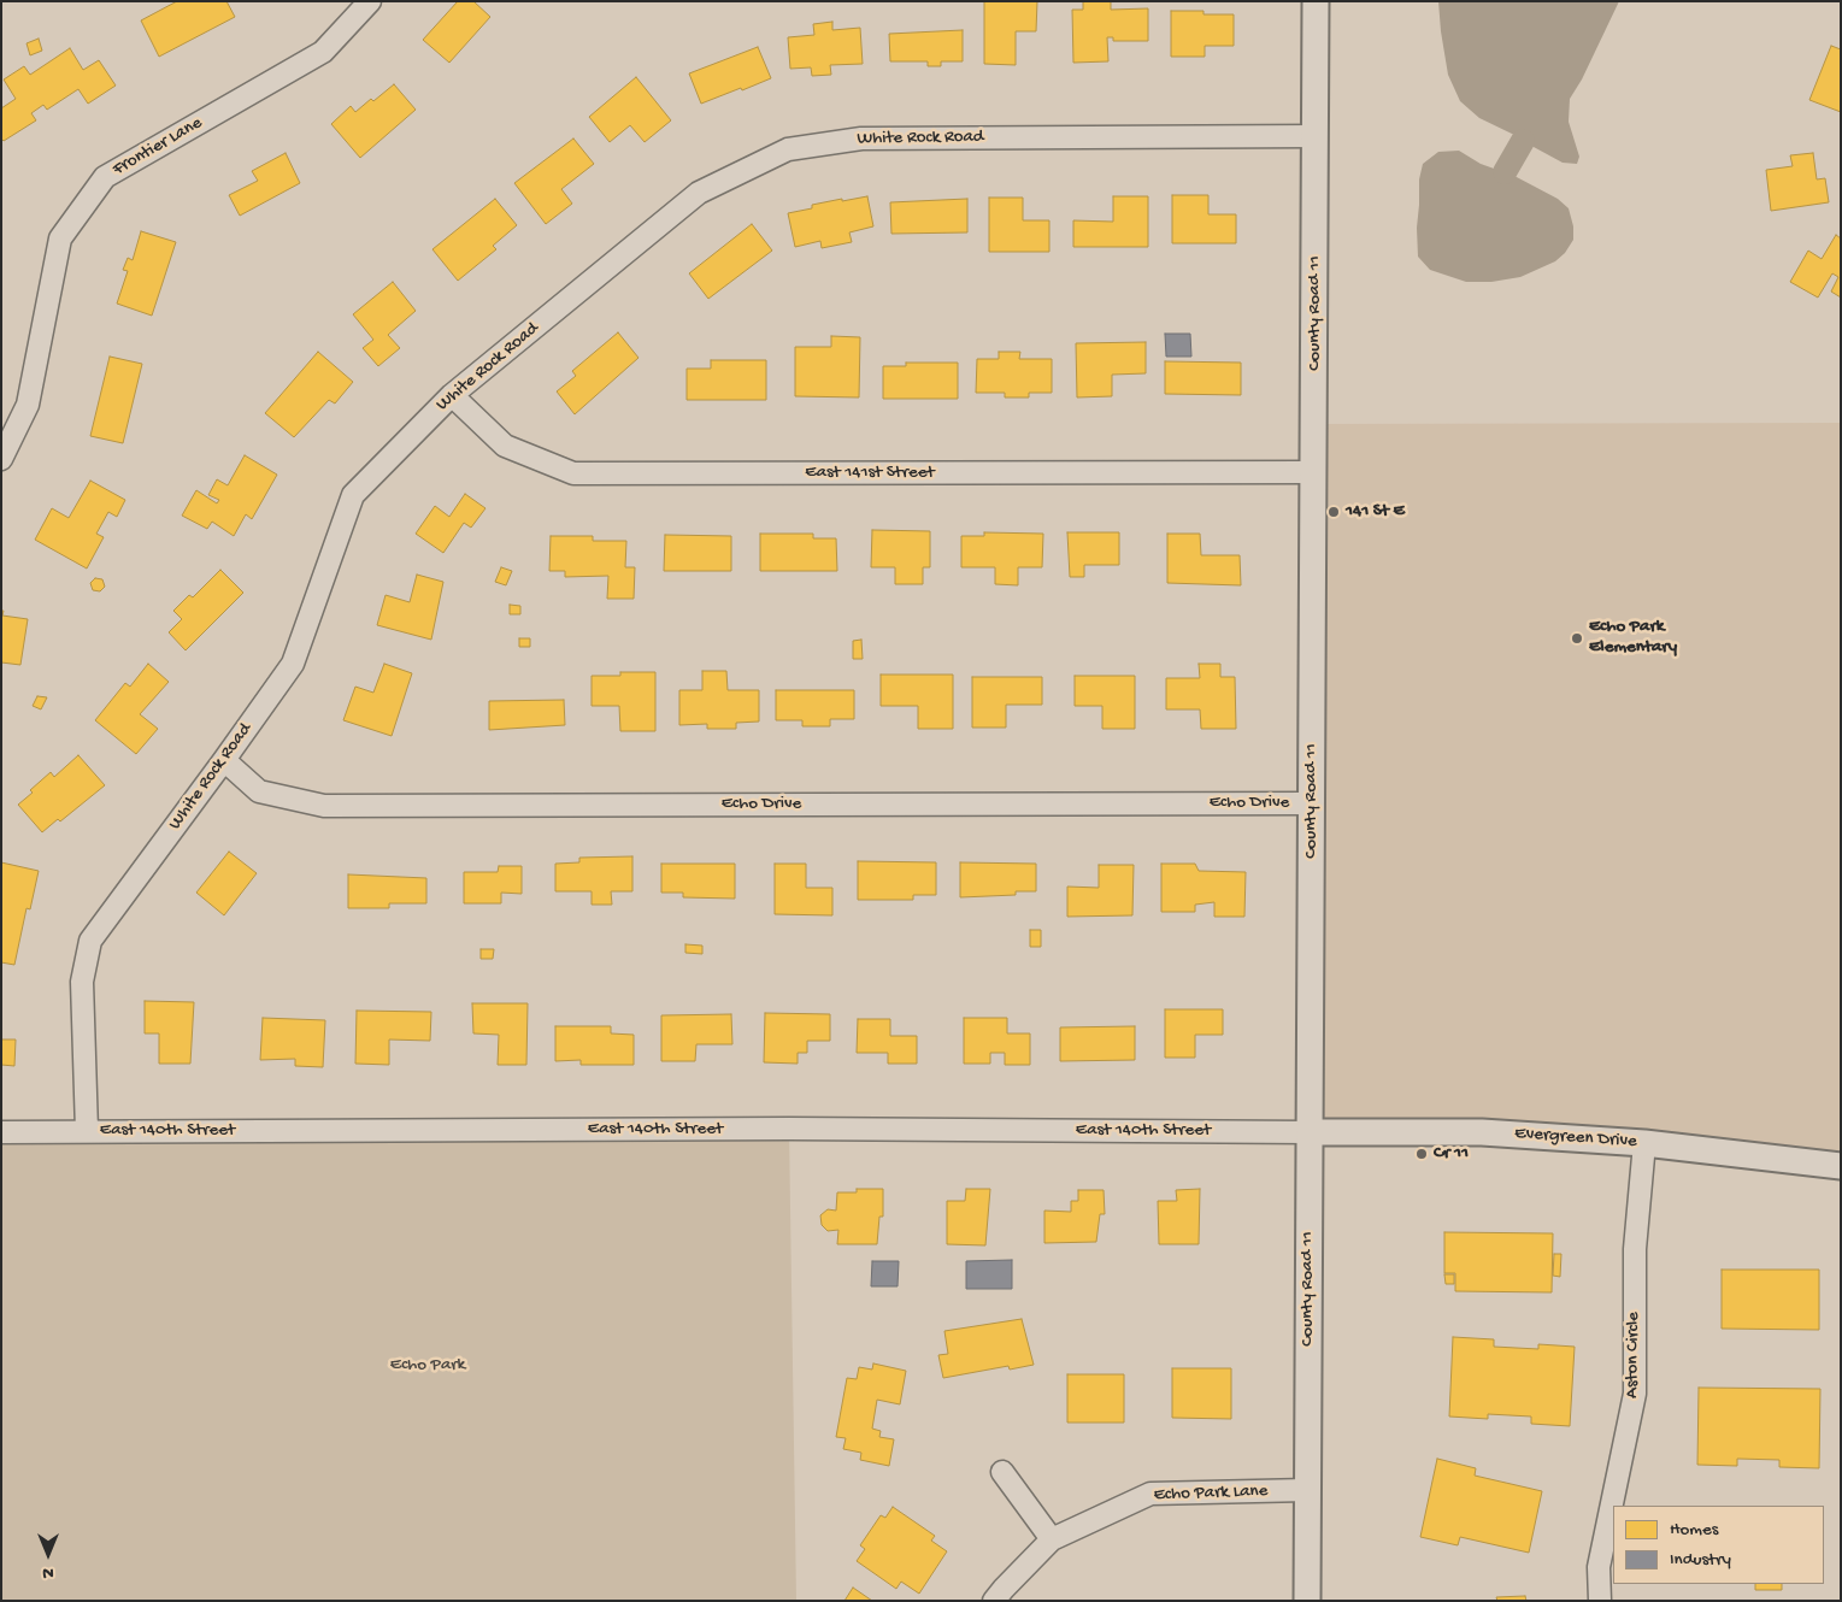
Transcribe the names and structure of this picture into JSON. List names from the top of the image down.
{
  "streets": {
    "street": [
      "White Rock Road",
      "Frontier Lane",
      "County Road 11",
      "East 141st Street",
      "Echo Drive",
      "East 140th Street",
      "Evergreen Drive",
      "Aston Circle",
      "Echo Park Lane"
    ]
  },
  "crossings": [
    ["White Rock Road", "County Road 11"],
    ["White Rock Road", "East 141st Street"],
    ["White Rock Road", "Echo Drive"],
    ["White Rock Road", "East 140th Street"],
    ["County Road 11", "East 141st Street"],
    ["County Road 11", "Echo Drive"],
    ["County Road 11", "East 140th Street"],
    ["County Road 11", "Evergreen Drive"],
    ["County Road 11", "Echo Park Lane"],
    ["East 140th Street", "Evergreen Drive"],
    ["Evergreen Drive", "Aston Circle"]
  ],
  "parks": ["Echo Park"],
  "places": ["141 St E", "Echo Park Elementary", "Cr 11"],
  "legend": ["Homes", "Industry"],
  "north": "bottom"
}
